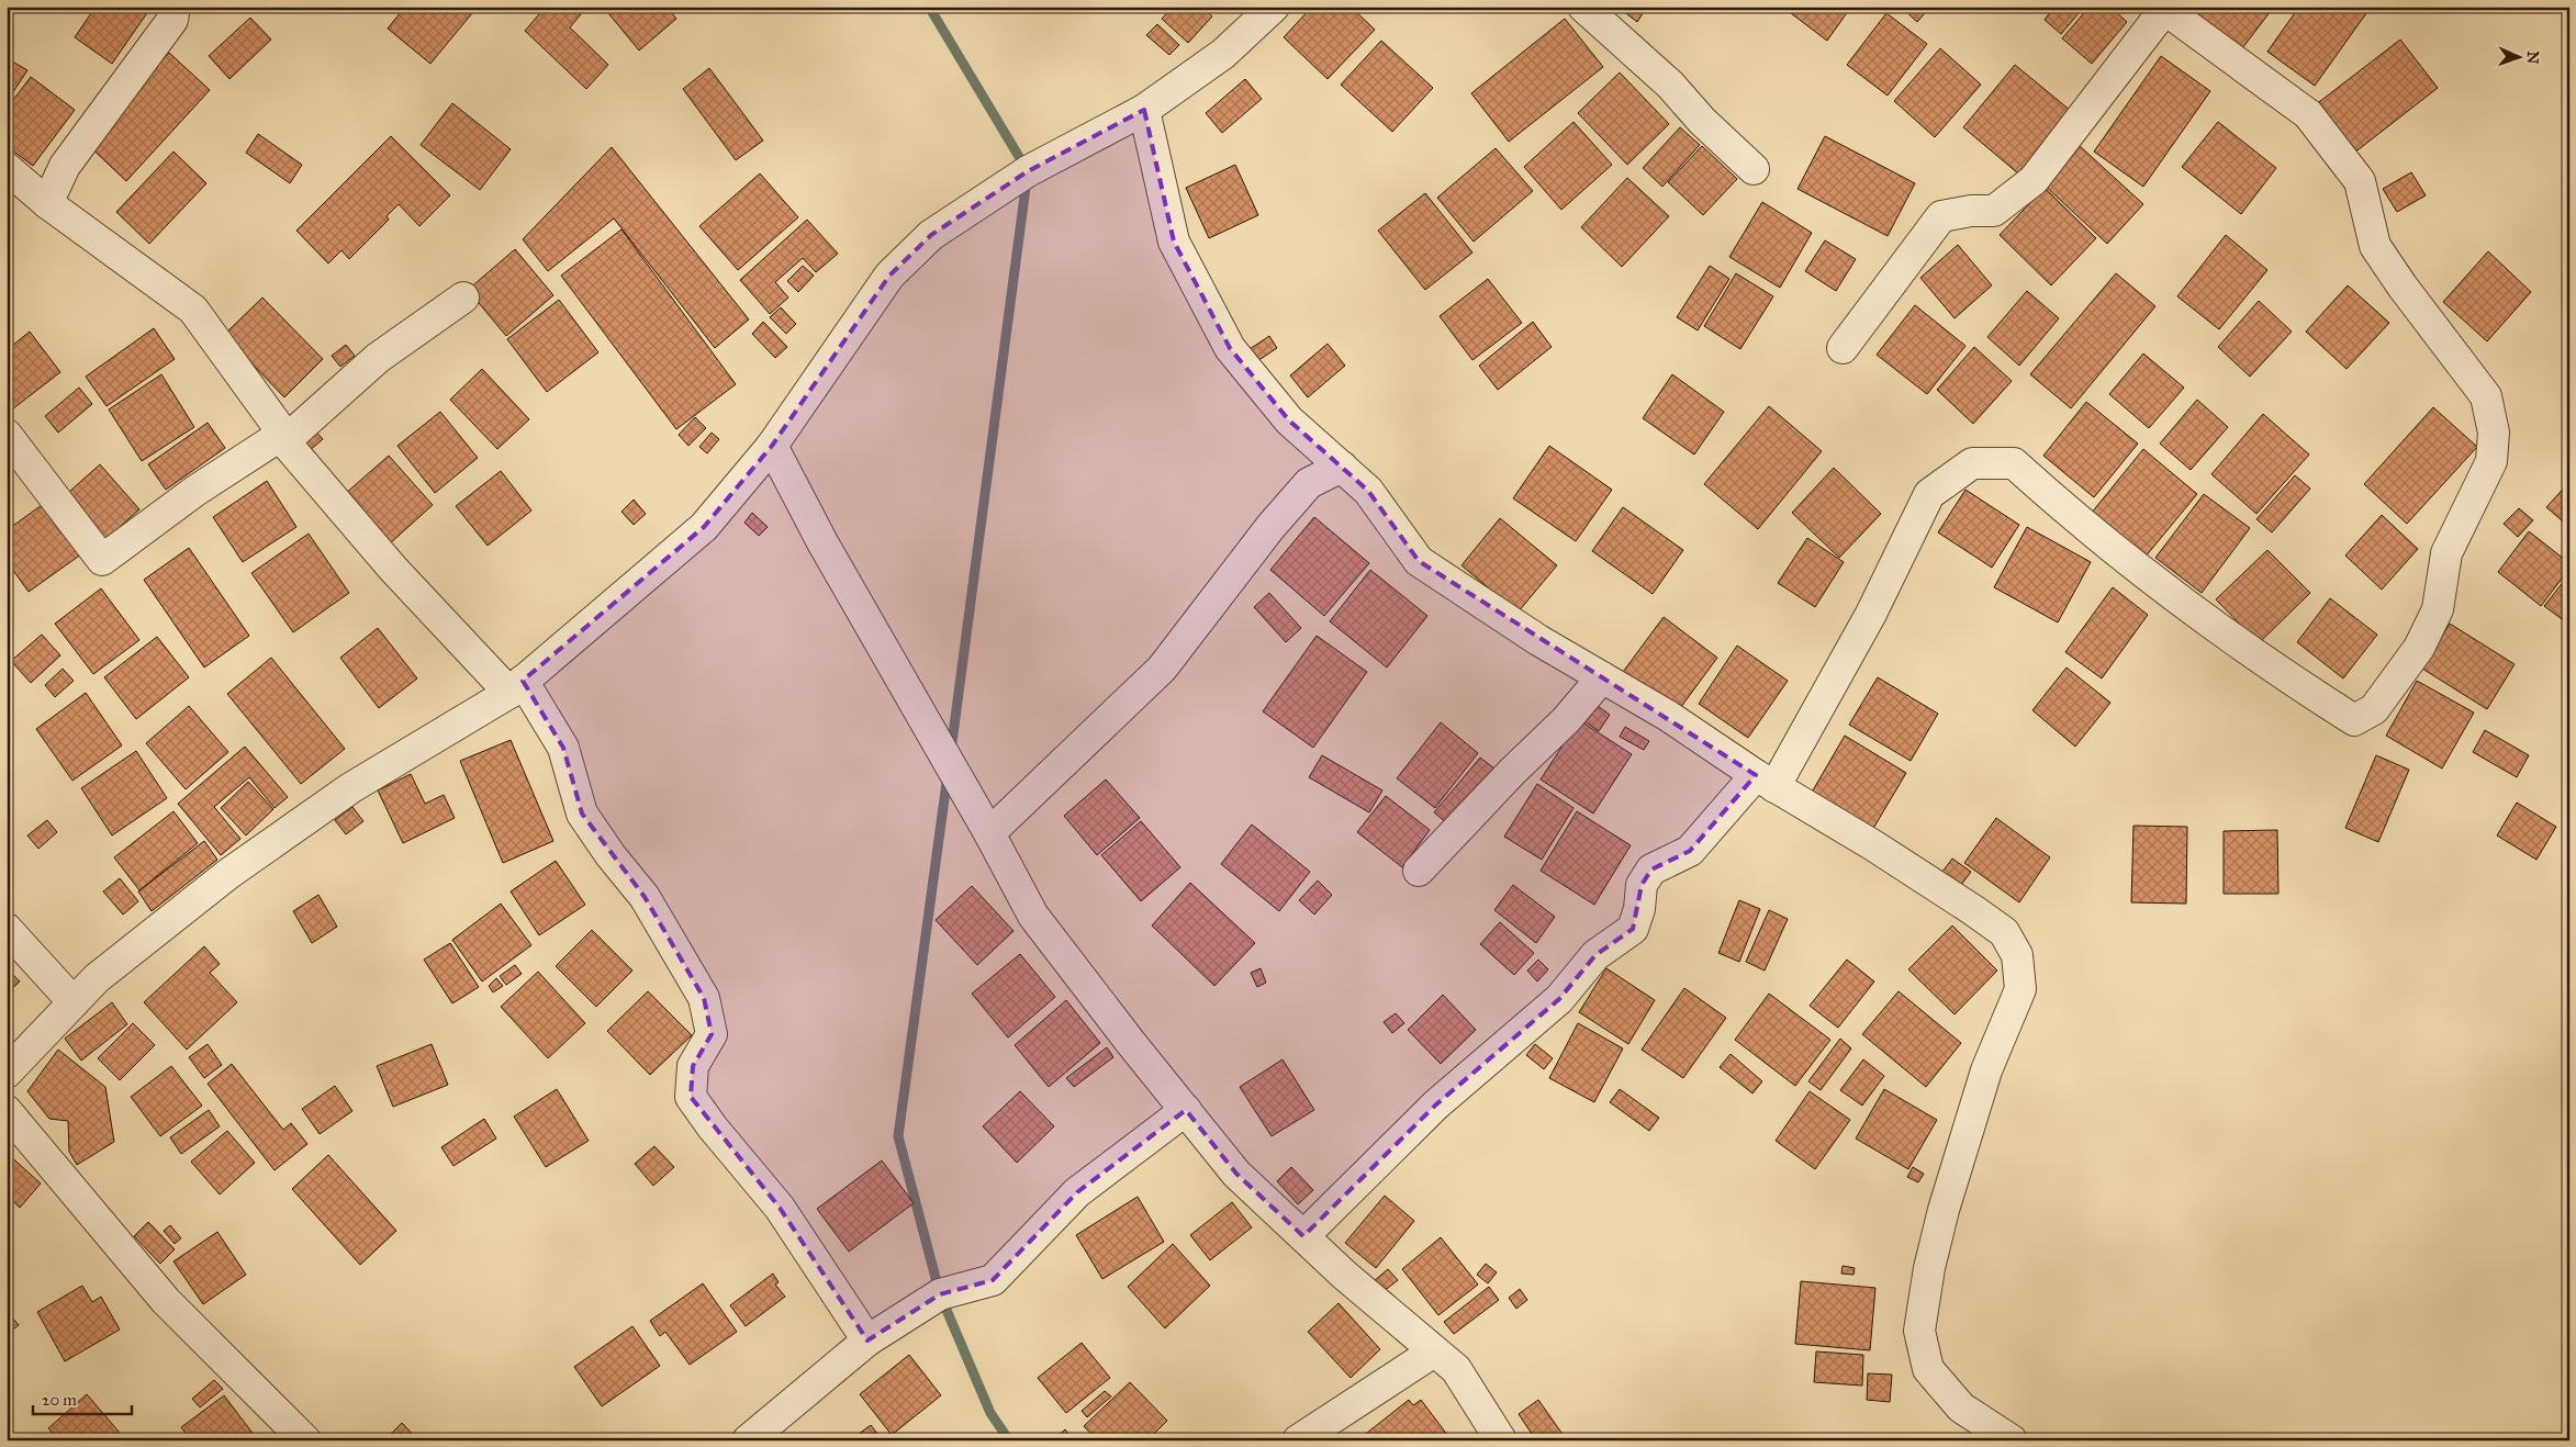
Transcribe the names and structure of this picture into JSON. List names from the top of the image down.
{
  "scale_bar": "20 m",
  "north": "right"
}
